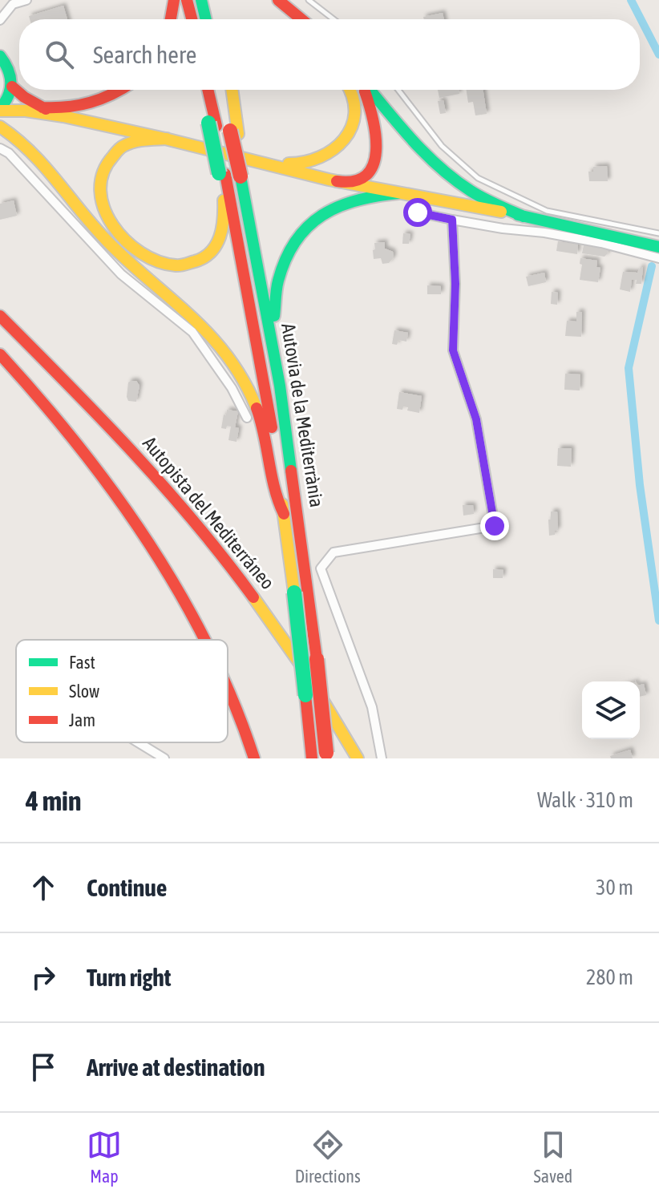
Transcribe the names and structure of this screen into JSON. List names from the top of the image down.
{
  "streets": {
    "main road": ["Autovia de la Mediterrània", "Autopista del Mediterráneo"]
  },
  "legend": ["Fast", "Slow", "Jam"],
  "page": {
    "search": "Search here",
    "heading": ["4 min", "Walk · 310 m"],
    "list": [
      ["Continue", "30 m"],
      ["Turn right", "280 m"],
      "Arrive at destination"
    ],
    "nav": ["Map", "Directions", "Saved"]
  }
}
